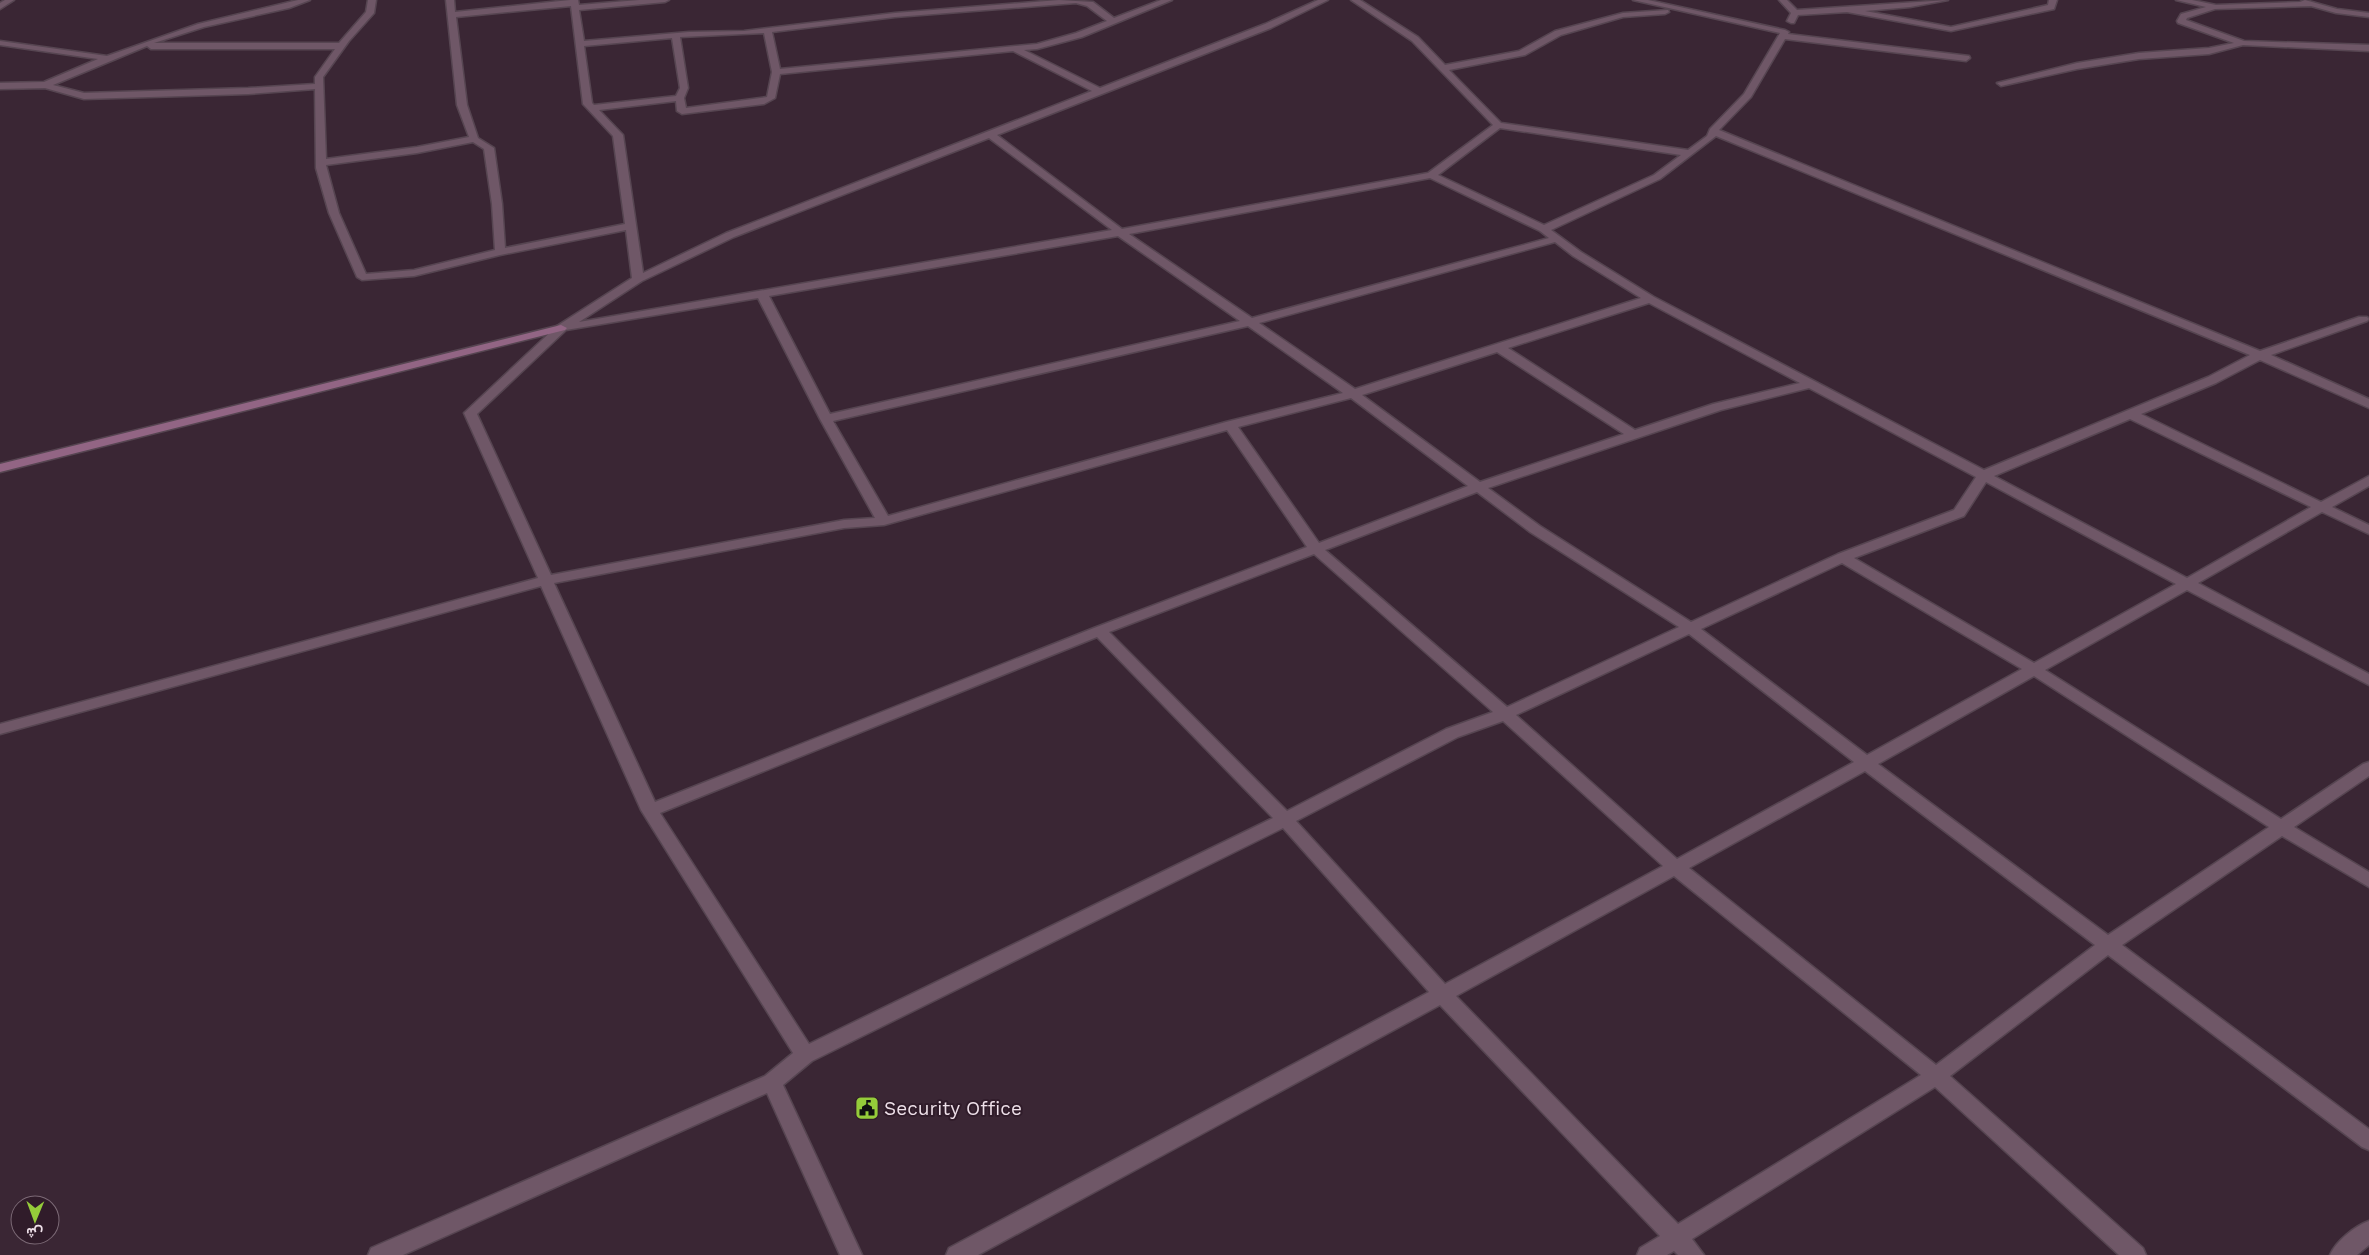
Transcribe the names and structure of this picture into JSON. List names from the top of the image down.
{
  "places": {
    "public building": ["Security Office"]
  },
  "north": "bottom"
}
